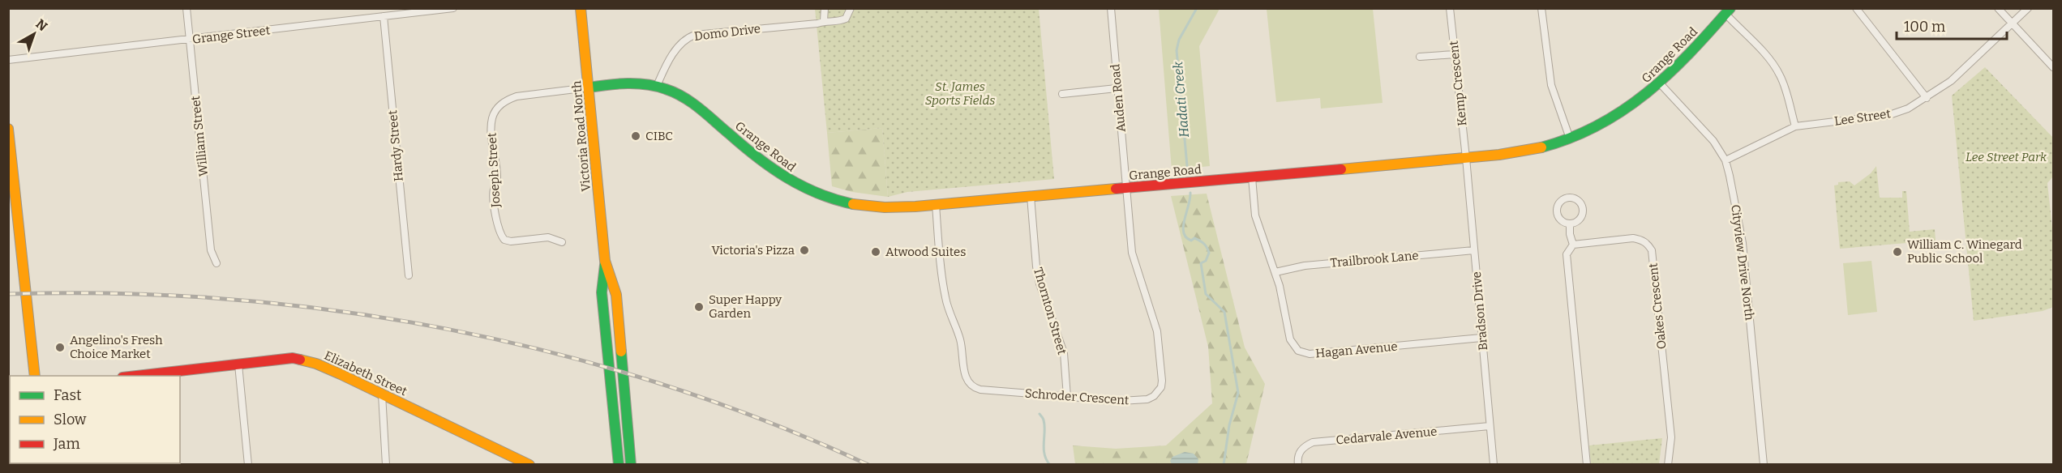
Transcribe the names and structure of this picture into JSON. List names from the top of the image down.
{
  "streets": {
    "main road": ["Grange Road", "Victoria Road North", "Elizabeth Street"],
    "street": [
      "Domo Drive",
      "Grange Street",
      "Kemp Crescent",
      "Auden Road",
      "Lee Street",
      "William Street",
      "Hardy Street",
      "Joseph Street",
      "Trailbrook Lane",
      "Cityview Drive North",
      "Oakes Crescent",
      "Thornton Street",
      "Bradson Drive",
      "Hagan Avenue",
      "Schroder Crescent",
      "Cedarvale Avenue"
    ]
  },
  "crossings": [
    ["Domo Drive", "Grange Road"],
    ["Grange Street", "William Street"],
    ["Grange Street", "Hardy Street"],
    ["Grange Road", "Kemp Crescent"],
    ["Grange Road", "Auden Road"],
    ["Grange Road", "Victoria Road North"],
    ["Grange Road", "Joseph Street"],
    ["Grange Road", "Cityview Drive North"],
    ["Grange Road", "Thornton Street"],
    ["Grange Road", "Bradson Drive"],
    ["Grange Road", "Hagan Avenue"],
    ["Grange Road", "Schroder Crescent"],
    ["Kemp Crescent", "Bradson Drive"],
    ["Auden Road", "Schroder Crescent"],
    ["Lee Street", "Cityview Drive North"],
    ["Victoria Road North", "Joseph Street"],
    ["Trailbrook Lane", "Bradson Drive"],
    ["Trailbrook Lane", "Hagan Avenue"],
    ["Thornton Street", "Schroder Crescent"],
    ["Bradson Drive", "Hagan Avenue"],
    ["Bradson Drive", "Cedarvale Avenue"]
  ],
  "water": ["Hadati Creek"],
  "parks": ["St. James Sports Fields", "Lee Street Park"],
  "places": [
    "CIBC",
    "Victoria's Pizza",
    "Atwood Suites",
    "William C. Winegard Public School",
    "Super Happy Garden",
    "Angelino's Fresh Choice Market"
  ],
  "legend": ["Fast", "Slow", "Jam"],
  "scale_bar": "100 m",
  "north": "top right"
}
